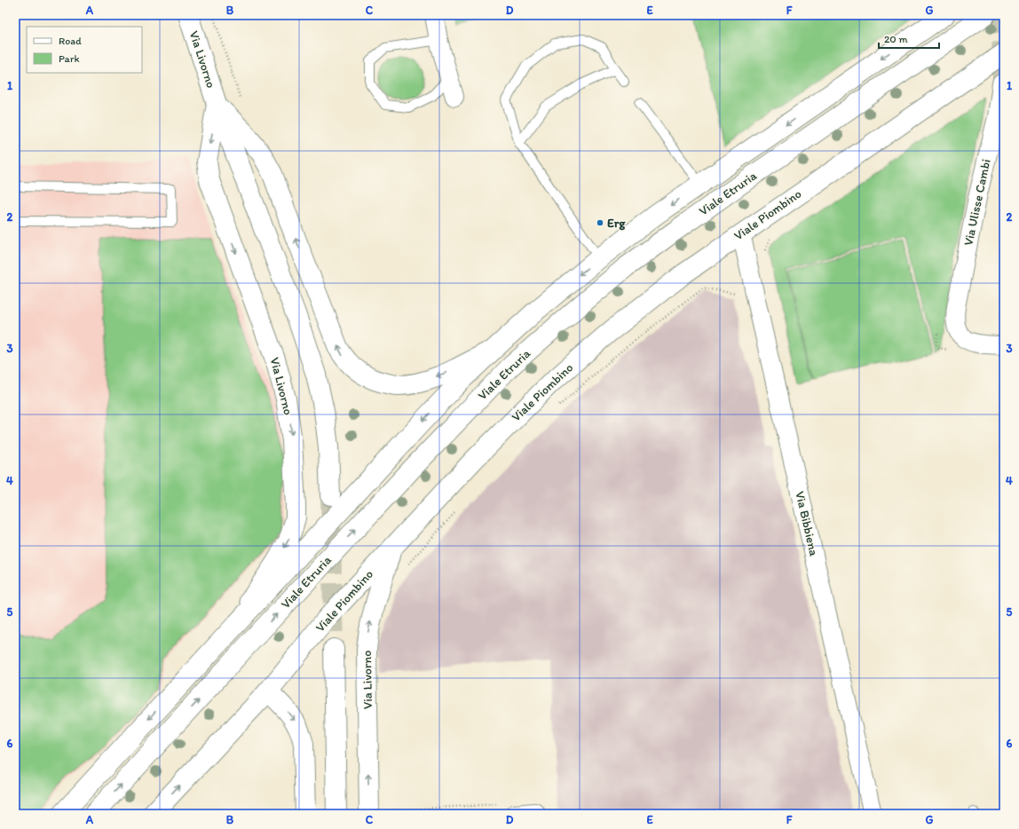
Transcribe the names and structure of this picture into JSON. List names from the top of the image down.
{
  "streets": {
    "street": [
      "Via Livorno",
      "Viale Etruria",
      "Via Ulisse Cambi",
      "Viale Piombino",
      "Via Bibbiena"
    ]
  },
  "crossings": [
    ["Via Livorno", "Viale Etruria"],
    ["Via Livorno", "Viale Piombino"],
    ["Viale Piombino", "Via Bibbiena"]
  ],
  "places": ["Erg"],
  "legend": ["Road", "Park"],
  "scale_bar": "20 m",
  "grid": {
    "columns": [
      "A",
      "B",
      "C",
      "D",
      "E",
      "F",
      "G"
    ],
    "rows": [
      "1",
      "2",
      "3",
      "4",
      "5",
      "6"
    ]
  }
}
